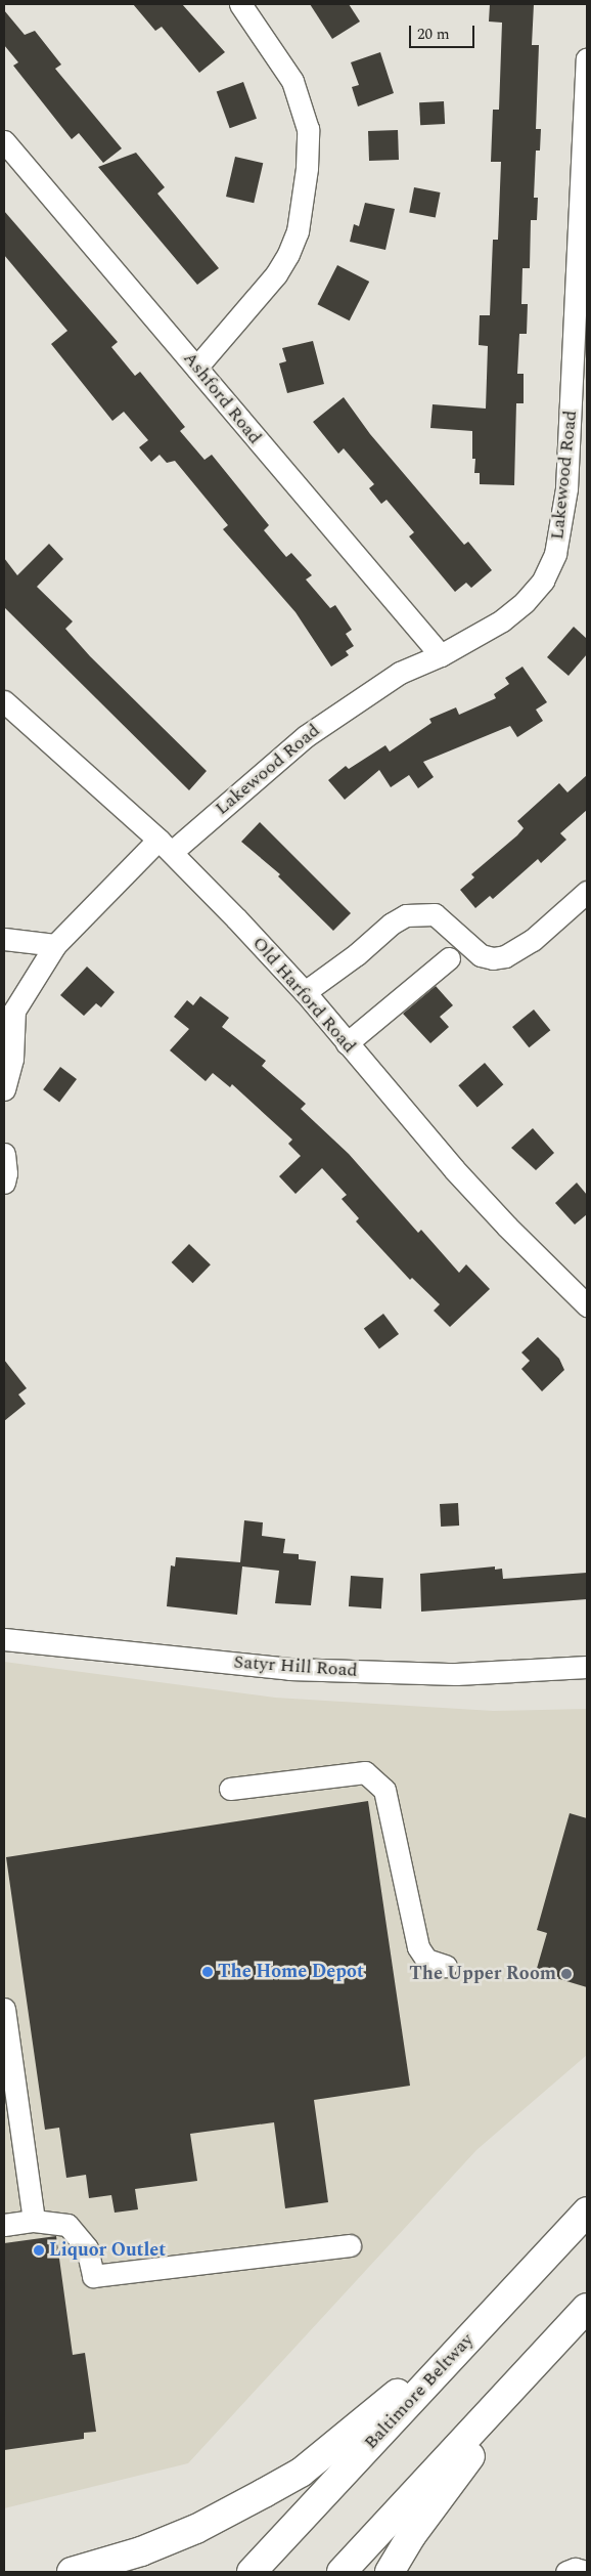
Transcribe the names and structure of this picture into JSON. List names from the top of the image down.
{
  "streets": {
    "highway": ["Baltimore Beltway"],
    "street": [
      "Ashford Road",
      "Lakewood Road",
      "Old Harford Road",
      "Satyr Hill Road"
    ]
  },
  "crossings": [
    ["Ashford Road", "Lakewood Road"],
    ["Lakewood Road", "Old Harford Road"]
  ],
  "places": ["The Home Depot", "The Upper Room", "Liquor Outlet"],
  "scale_bar": "20 m"
}
